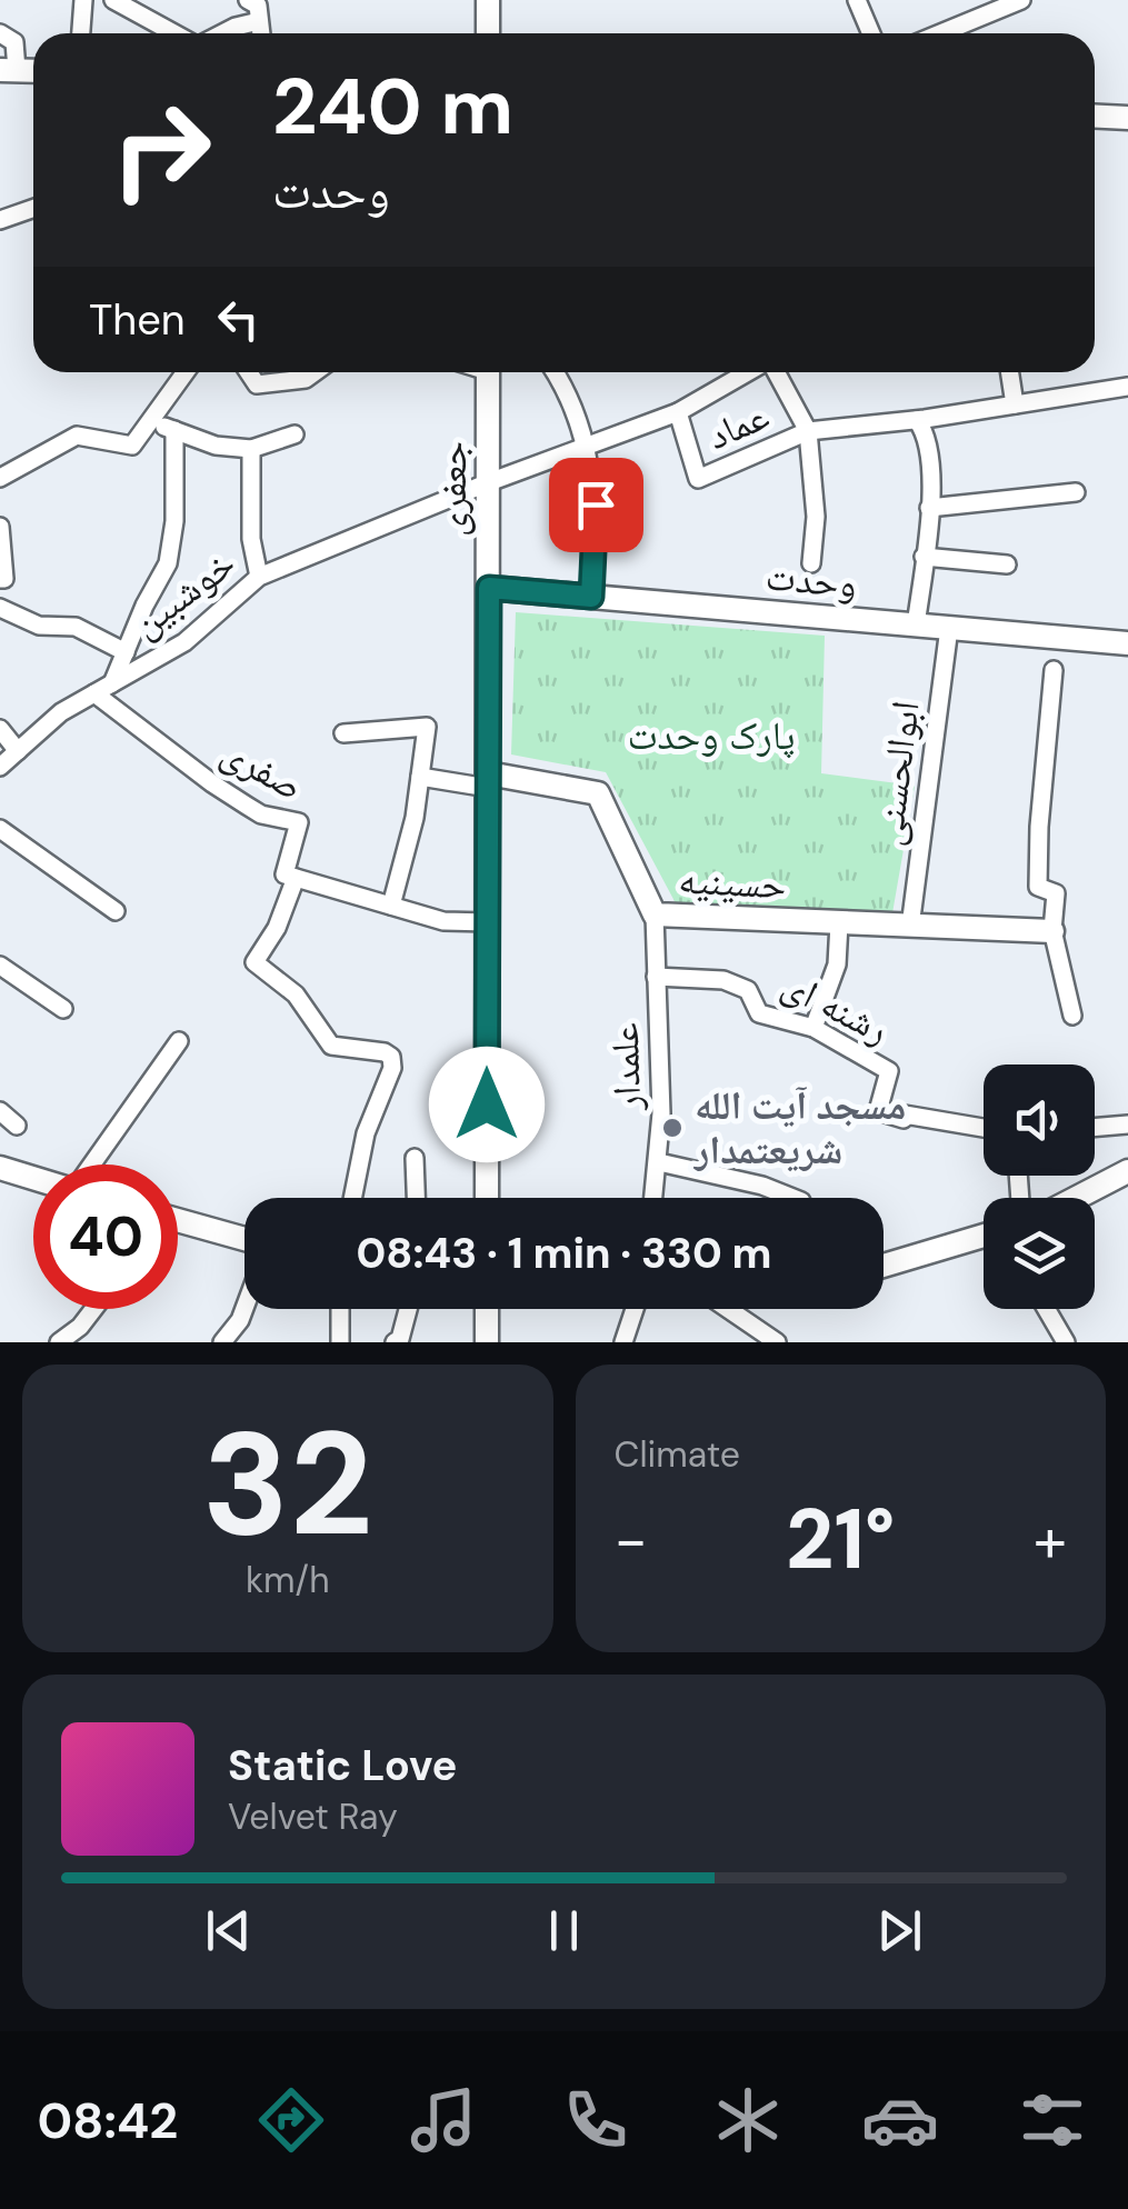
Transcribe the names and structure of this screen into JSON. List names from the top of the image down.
{
  "streets": {
    "street": [
      "عماد",
      "جعفری",
      "وحدت",
      "خوشبین",
      "صفری",
      "ابوالحسنی",
      "حسینیه",
      "رشنه ای",
      "علمدار"
    ]
  },
  "crossings": [
    ["عماد", "جعفری"],
    ["عماد", "خوشبین"],
    ["جعفری", "وحدت"],
    ["جعفری", "خوشبین"],
    ["جعفری", "حسینیه"],
    ["وحدت", "ابوالحسنی"],
    ["خوشبین", "صفری"],
    ["ابوالحسنی", "حسینیه"],
    ["حسینیه", "علمدار"],
    ["رشنه ای", "علمدار"]
  ],
  "parks": ["پارک وحدت"],
  "places": ["مسجد آیت الله شریعتمدار"],
  "page": {
    "turn": ["240 m", "وحدت"],
    "then": "Then",
    "limit": "40",
    "trip": "08:43 · 1 min · 330 m",
    "tile": [
      ["32", "km/h"],
      "Climate"
    ],
    "heat": ["−", "21°", "+"],
    "song": ["Static Love", "Velvet Ray"],
    "tabs": "08:42"
  }
}
